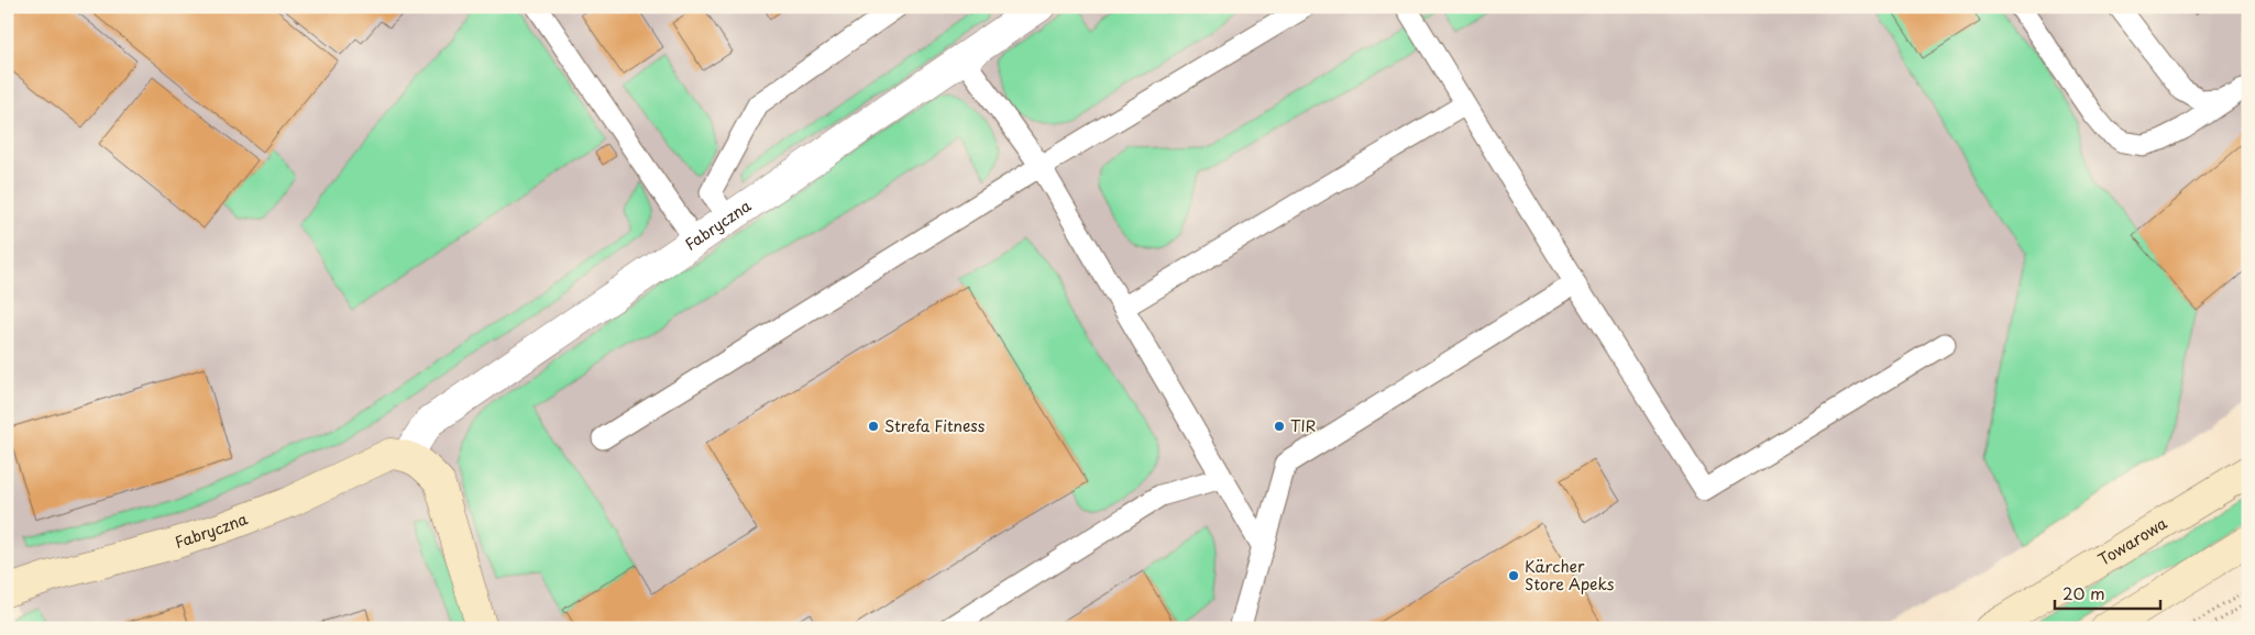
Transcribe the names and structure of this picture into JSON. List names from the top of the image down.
{
  "streets": {
    "main road": ["Fabryczna", "Towarowa"]
  },
  "places": ["Strefa Fitness", "TIR", "Kärcher Store Apeks"],
  "scale_bar": "20 m"
}
